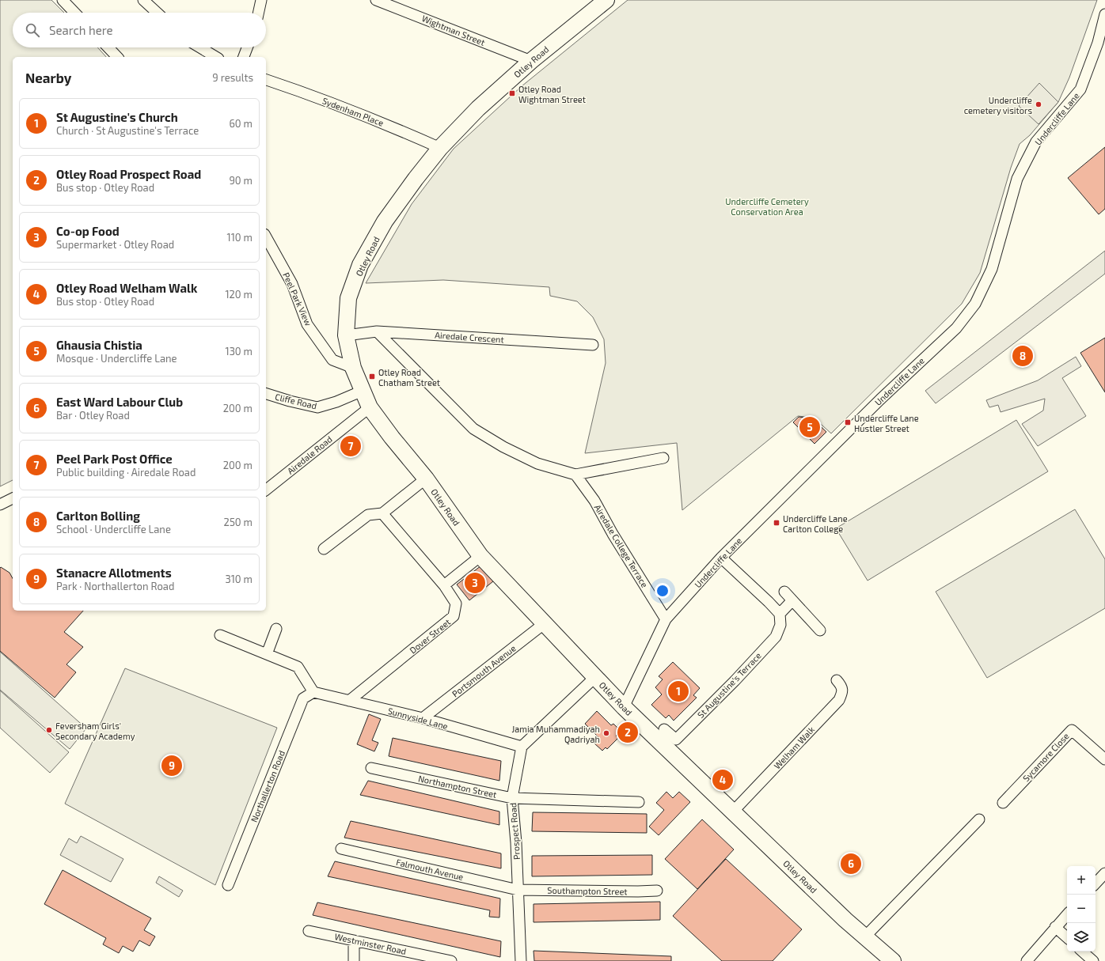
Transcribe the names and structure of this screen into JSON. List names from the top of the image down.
{
  "streets": {
    "main road": ["Otley Road"],
    "street": [
      "Wightman Street",
      "Sydenham Place",
      "Undercliffe Lane",
      "Peel Park View",
      "Airedale Crescent",
      "Cliffe Road",
      "Airedale Road",
      "Airedale College Terrace",
      "Dover Street",
      "Portsmouth Avenue",
      "St Augustine's Terrace",
      "Sunnyside Lane",
      "Welham Walk",
      "Sycamore Close",
      "Northallerton Road",
      "Northampton Street",
      "Prospect Road",
      "Falmouth Avenue",
      "Southampton Street",
      "Westminster Road"
    ]
  },
  "crossings": [
    ["Wightman Street", "Otley Road"],
    ["Otley Road", "Sydenham Place"],
    ["Otley Road", "Undercliffe Lane"],
    ["Otley Road", "Peel Park View"],
    ["Otley Road", "Airedale Crescent"],
    ["Otley Road", "Cliffe Road"],
    ["Otley Road", "Airedale Road"],
    ["Otley Road", "Portsmouth Avenue"],
    ["Otley Road", "Welham Walk"],
    ["Undercliffe Lane", "Airedale College Terrace"],
    ["Dover Street", "Sunnyside Lane"],
    ["Portsmouth Avenue", "Sunnyside Lane"],
    ["Sunnyside Lane", "Northallerton Road"],
    ["Sunnyside Lane", "Prospect Road"],
    ["Northampton Street", "Prospect Road"],
    ["Prospect Road", "Falmouth Avenue"],
    ["Prospect Road", "Southampton Street"],
    ["Falmouth Avenue", "Southampton Street"]
  ],
  "parks": ["Undercliffe Cemetery Conservation Area"],
  "places": {
    "transit": [
      "Otley Road Wightman Street",
      "Otley Road Chatham Street",
      "Undercliffe Lane Hustler Street",
      "Undercliffe Lane Carlton College"
    ],
    "other": ["Undercliffe cemetery visitors", "Feversham Girls' Secondary Academy", "Jamia Muhammadiyah Qadriyah"]
  },
  "page": {
    "search": "Search here",
    "heading": ["Nearby", "9 results"],
    "list": [
      {
        "mark": "1",
        "name": "St Augustine's Church",
        "note": "Church · St Augustine's Terrace",
        "value": "60 m"
      },
      {
        "mark": "2",
        "name": "Otley Road Prospect Road",
        "note": "Bus stop · Otley Road",
        "value": "90 m"
      },
      {
        "mark": "3",
        "name": "Co-op Food",
        "note": "Supermarket · Otley Road",
        "value": "110 m"
      },
      {
        "mark": "4",
        "name": "Otley Road Welham Walk",
        "note": "Bus stop · Otley Road",
        "value": "120 m"
      },
      {
        "mark": "5",
        "name": "Ghausia Chistia",
        "note": "Mosque · Undercliffe Lane",
        "value": "130 m"
      },
      {
        "mark": "6",
        "name": "East Ward Labour Club",
        "note": "Bar · Otley Road",
        "value": "200 m"
      },
      {
        "mark": "7",
        "name": "Peel Park Post Office",
        "note": "Public building · Airedale Road",
        "value": "200 m"
      },
      {
        "mark": "8",
        "name": "Carlton Bolling",
        "note": "School · Undercliffe Lane",
        "value": "250 m"
      },
      {
        "mark": "9",
        "name": "Stanacre Allotments",
        "note": "Park · Northallerton Road",
        "value": "310 m"
      }
    ],
    "pins": [
      "8",
      "5",
      "7",
      "3",
      "1",
      "2",
      "9",
      "4",
      "6"
    ],
    "map_buttons": ["+", "−"]
  }
}
